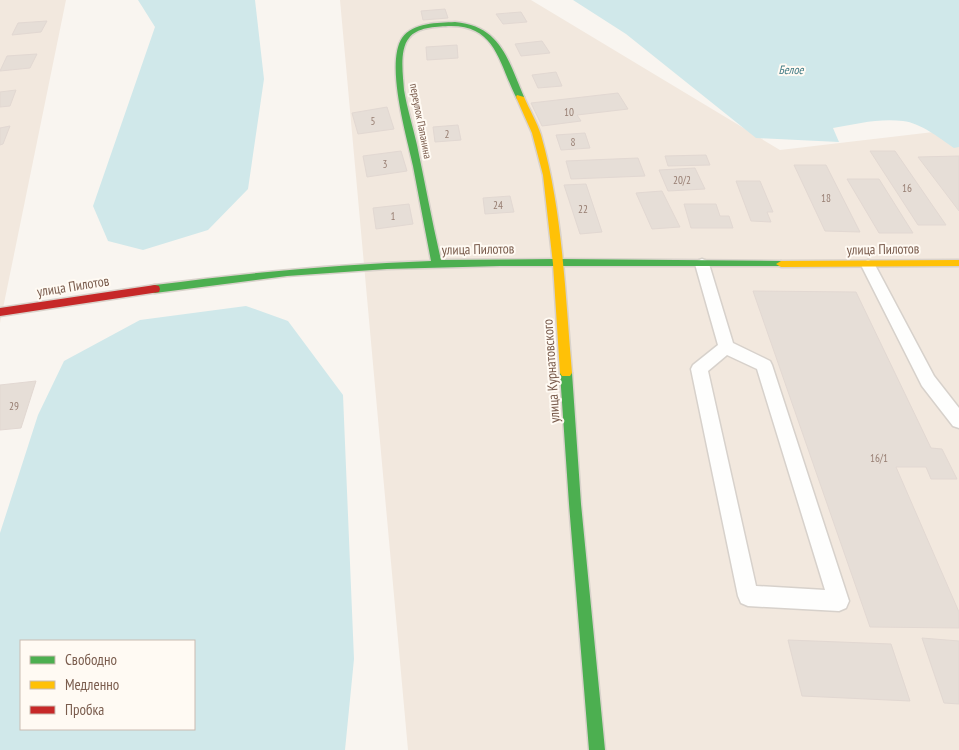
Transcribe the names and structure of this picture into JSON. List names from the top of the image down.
{
  "streets": {
    "street": ["переулок Папанина", "улица Пилотов", "улица Курнатовского"]
  },
  "crossings": [
    ["переулок Папанина", "улица Пилотов"],
    ["переулок Папанина", "улица Курнатовского"],
    ["улица Пилотов", "улица Курнатовского"]
  ],
  "water": ["Белое"],
  "house_numbers": [
    "10",
    "5",
    "2",
    "8",
    "3",
    "20/2",
    "16",
    "18",
    "24",
    "22",
    "1",
    "29",
    "16/1"
  ],
  "legend": ["Свободно", "Медленно", "Пробка"]
}
